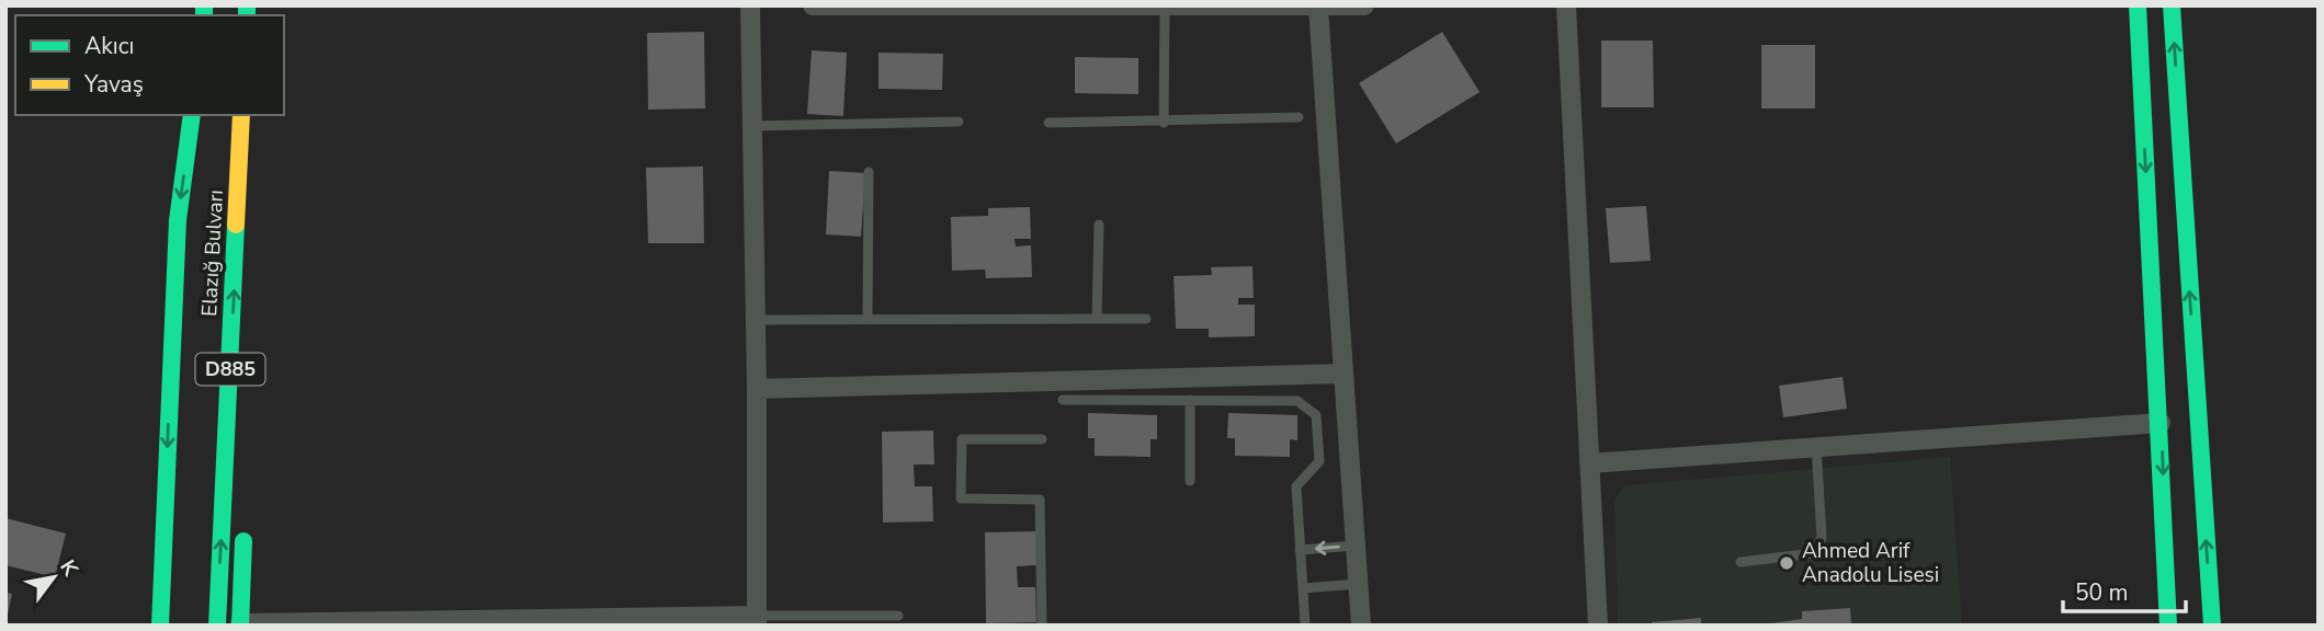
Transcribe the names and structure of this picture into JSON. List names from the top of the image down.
{
  "streets": {
    "main road": ["Elazığ Bulvarı", "D885"]
  },
  "places": ["Ahmed Arif Anadolu Lisesi"],
  "legend": ["Akıcı", "Yavaş"],
  "scale_bar": "50 m",
  "north": "top right"
}
